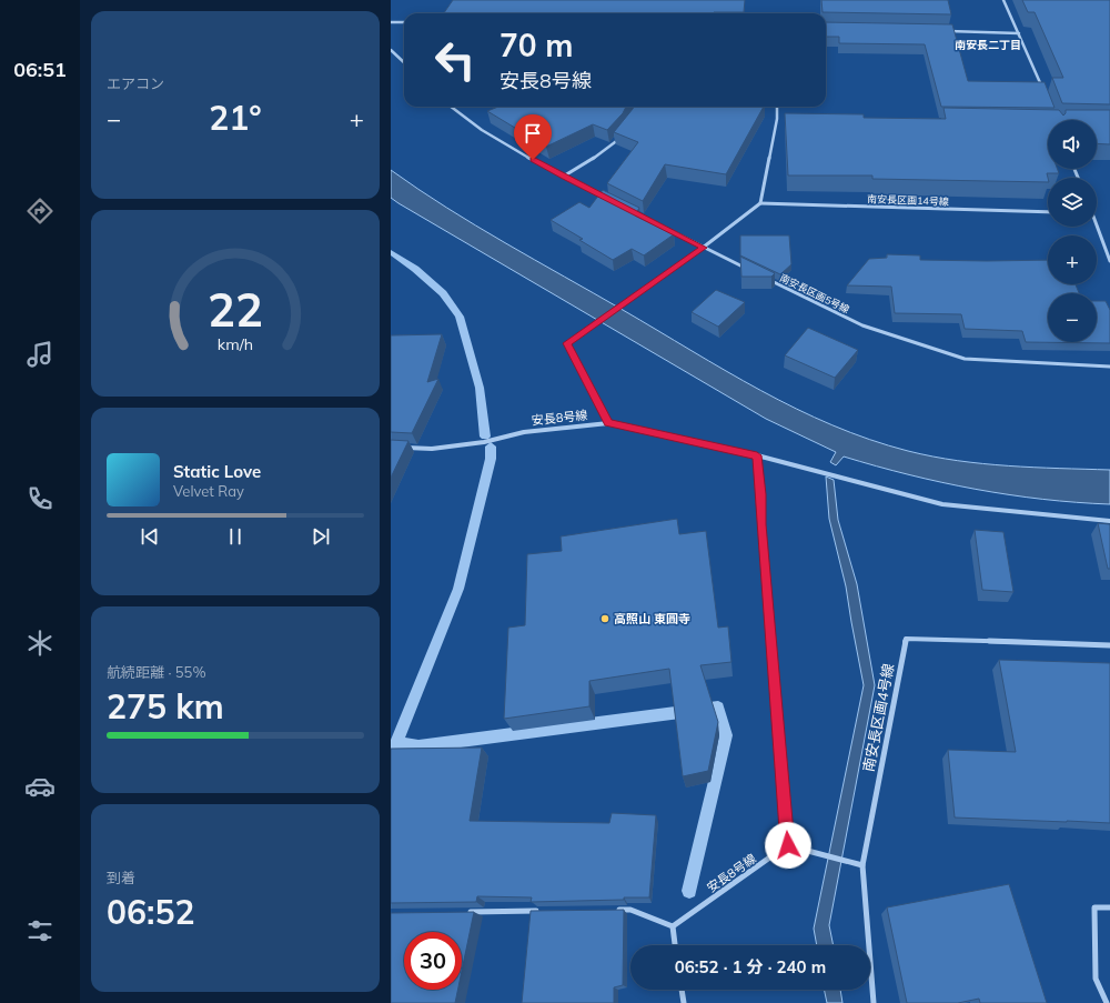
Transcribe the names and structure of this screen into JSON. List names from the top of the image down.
{
  "streets": {
    "street": [
      "南安長区画14号線",
      "南安長区画5号線",
      "安長8号線",
      "南安長区画4号線"
    ]
  },
  "districts": ["南安長二丁目"],
  "places": ["高照山 東圓寺"],
  "page": {
    "tabs": "06:51",
    "tile": [
      "エアコン",
      ["航続距離 · 55%", "275 km"],
      ["到着", "06:52"]
    ],
    "turn": ["70 m", "安長8号線"],
    "heat": ["−", "21°", "+"],
    "map_buttons": ["+", "−"],
    "song": ["Static Love", "Velvet Ray"],
    "limit": "30",
    "trip": "06:52 · 1 分 · 240 m",
    "gauge": ["22", "km/h"]
  }
}
